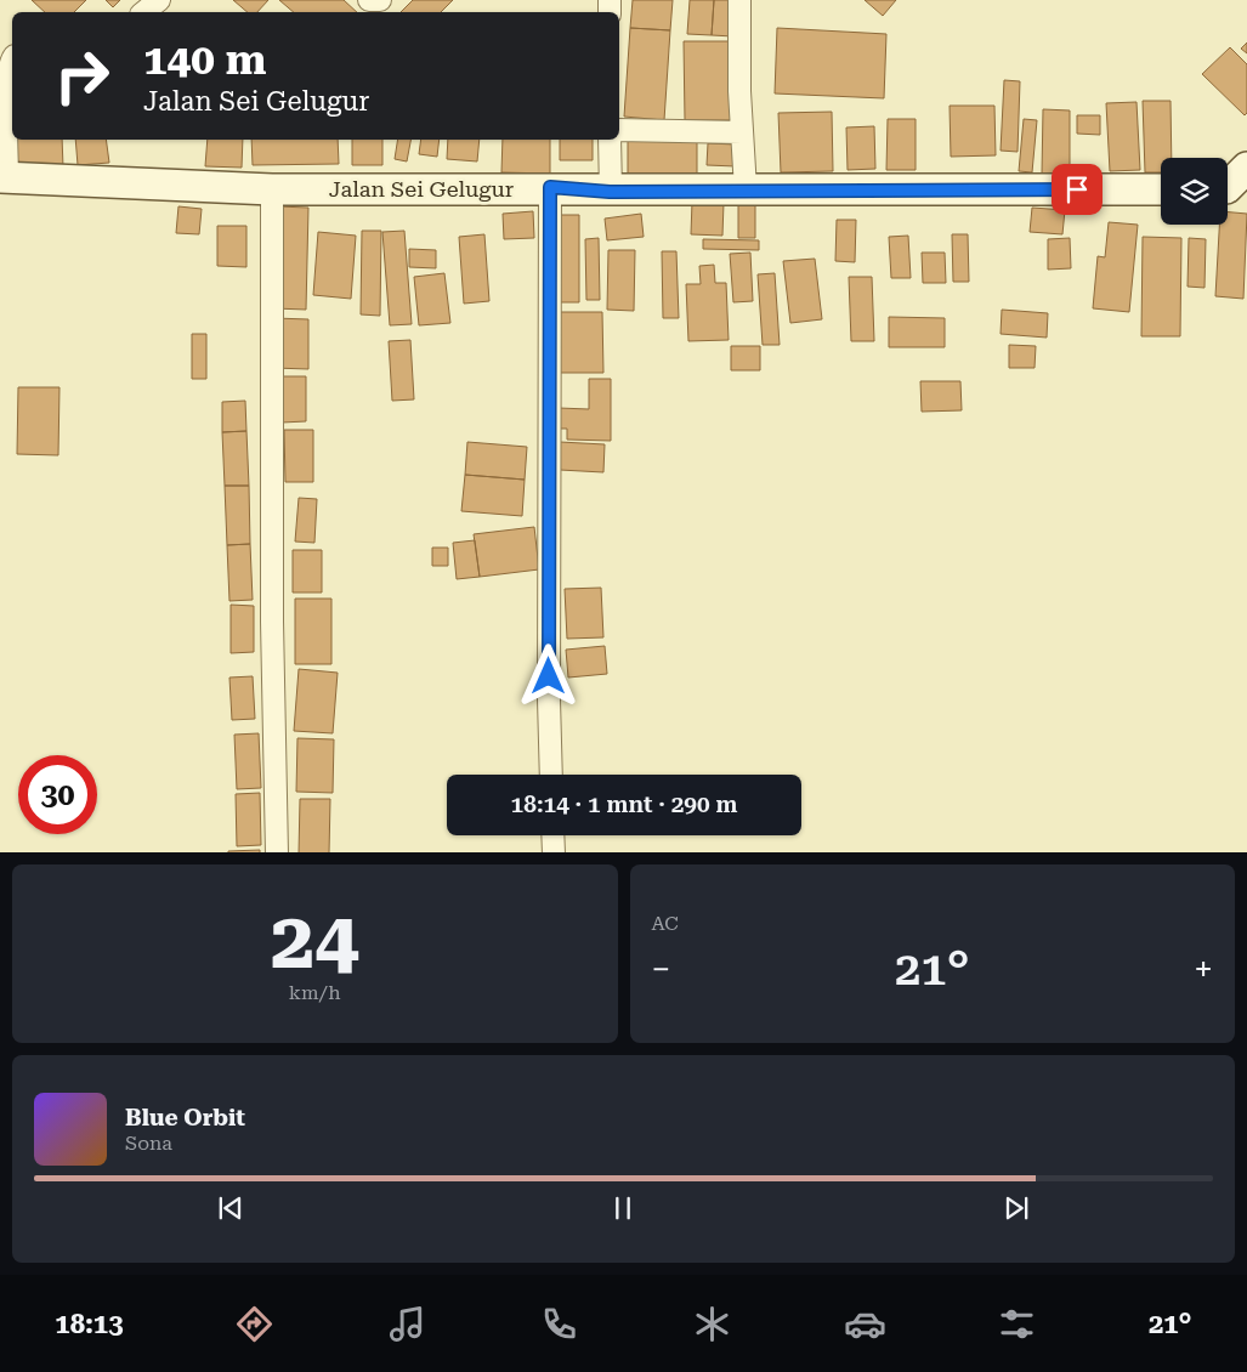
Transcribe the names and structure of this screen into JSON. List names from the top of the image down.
{
  "streets": {
    "main road": ["Jalan Sei Gelugur"]
  },
  "page": {
    "turn": ["140 m", "Jalan Sei Gelugur"],
    "limit": "30",
    "trip": "18:14 · 1 mnt · 290 m",
    "tile": [
      ["24", "km/h"],
      "AC"
    ],
    "heat": ["−", "21°", "+"],
    "song": ["Blue Orbit", "Sona"],
    "tabs": ["18:13", "21°"]
  }
}
